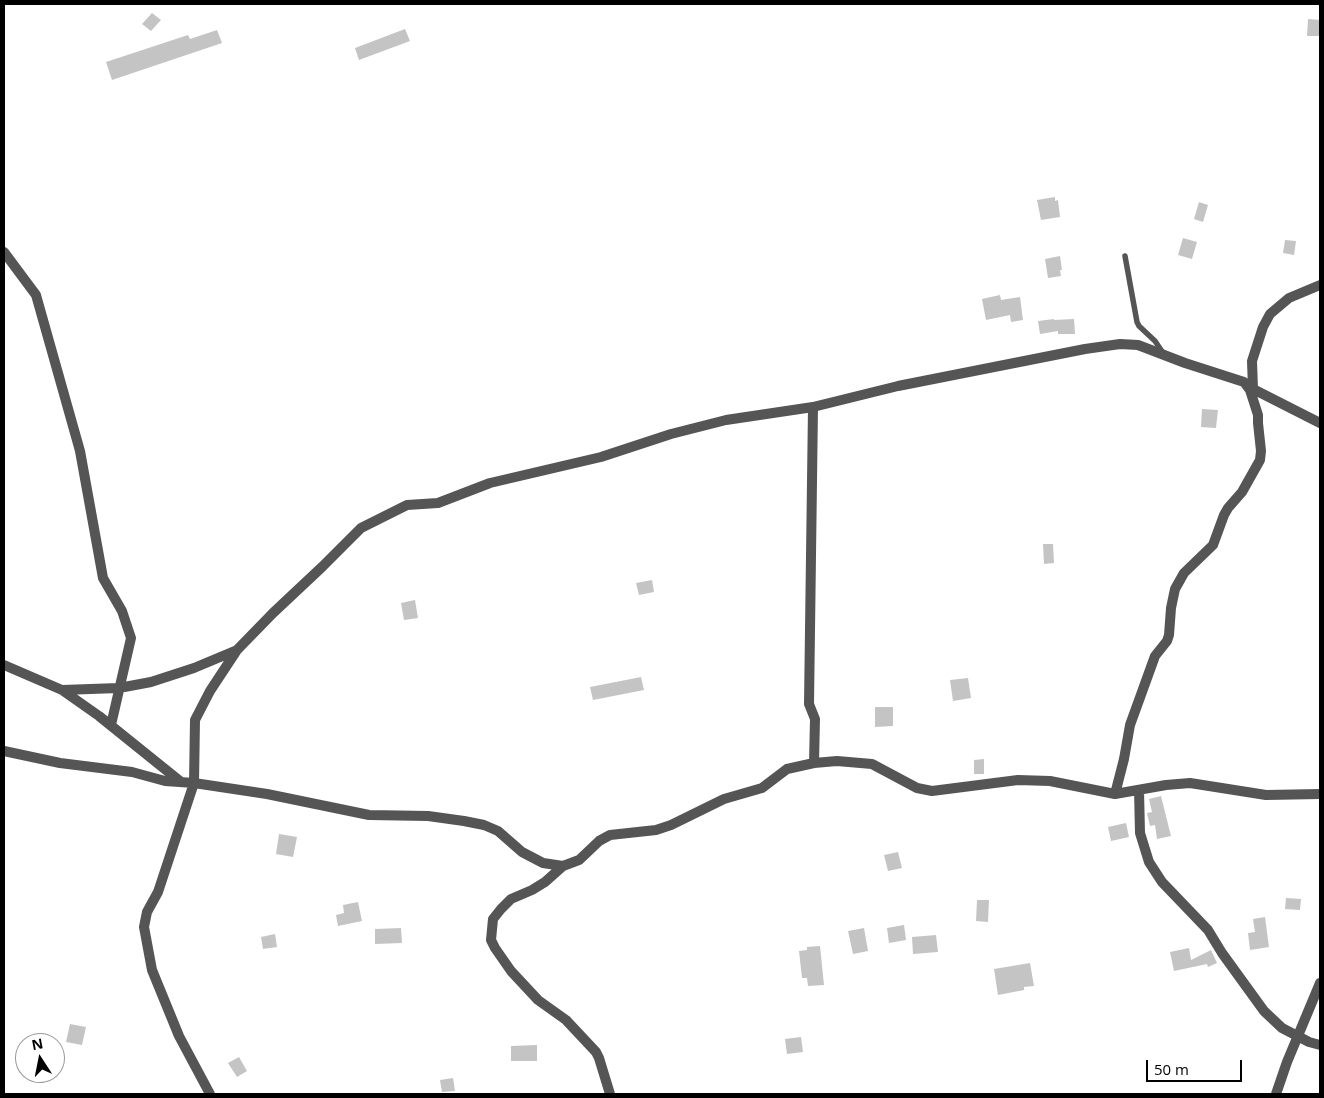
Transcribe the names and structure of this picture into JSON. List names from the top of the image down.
{
  "scale_bar": "50 m",
  "north": "top"
}
